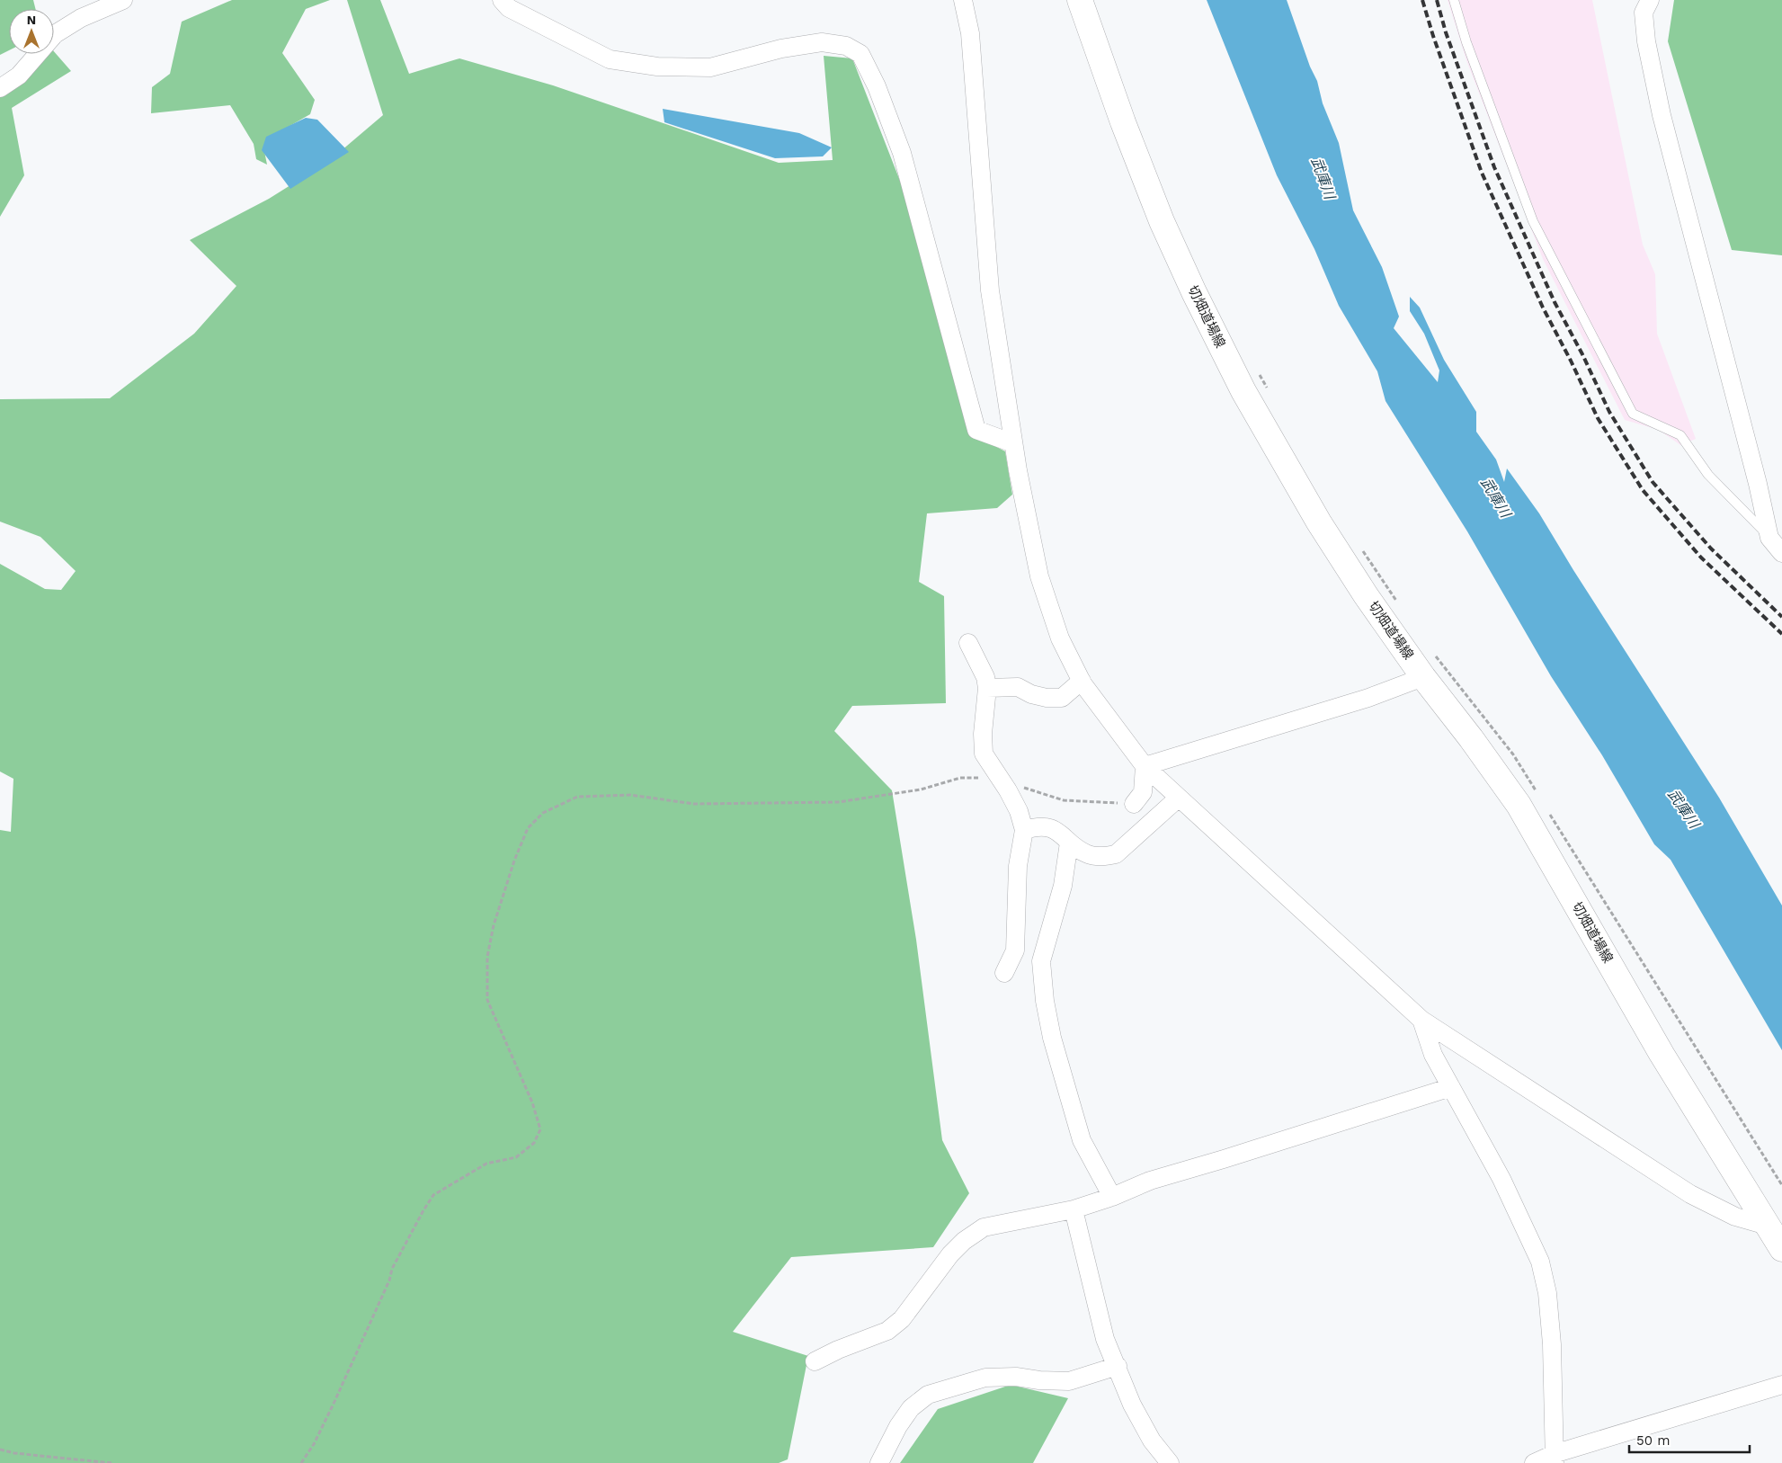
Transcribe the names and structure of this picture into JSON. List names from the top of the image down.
{
  "streets": {
    "main road": ["切畑道場線"]
  },
  "water": ["武庫川"],
  "scale_bar": "50 m",
  "north": "top"
}
